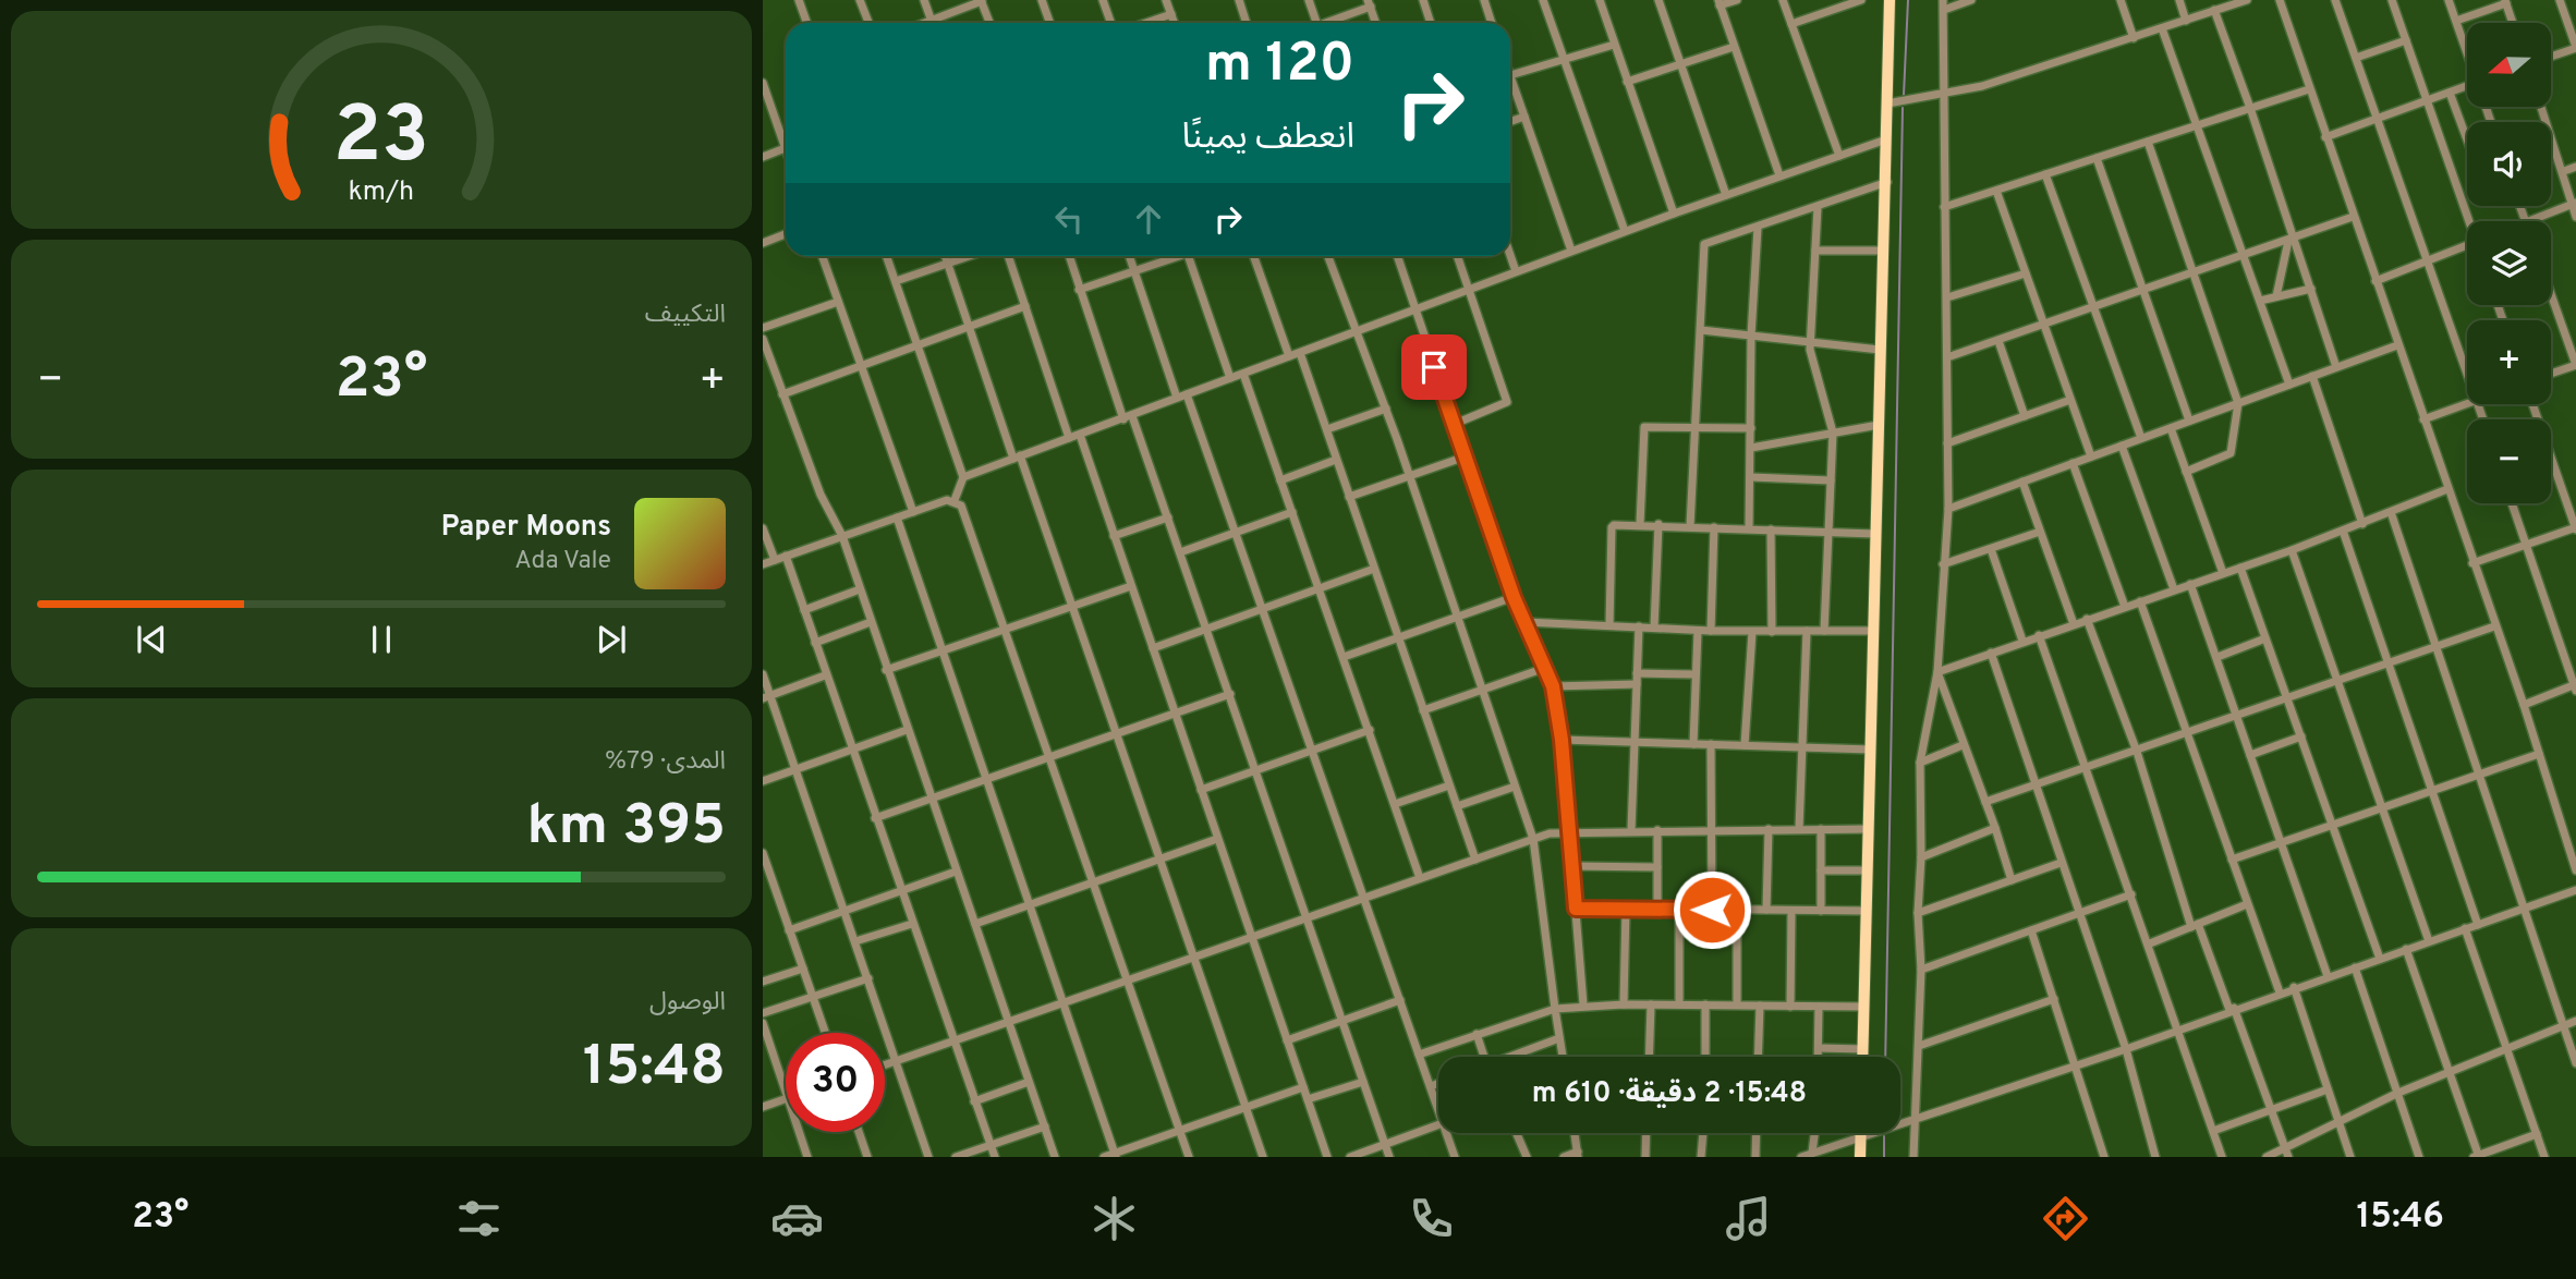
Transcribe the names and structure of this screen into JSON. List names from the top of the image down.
{
  "north": "left",
  "page": {
    "map_buttons": ["+", "−"],
    "turn": ["120 m", "انعطف يمينًا"],
    "tile": [
      "التكييف",
      ["المدى · 79%", "395 km"],
      ["الوصول", "15:48"]
    ],
    "heat": ["−", "23°", "+"],
    "song": ["Paper Moons", "Ada Vale"],
    "limit": "30",
    "trip": "15:48 · 2 دقيقة · 610 m",
    "tabs": ["15:46", "23°"],
    "gauge": ["23", "km/h"]
  }
}
